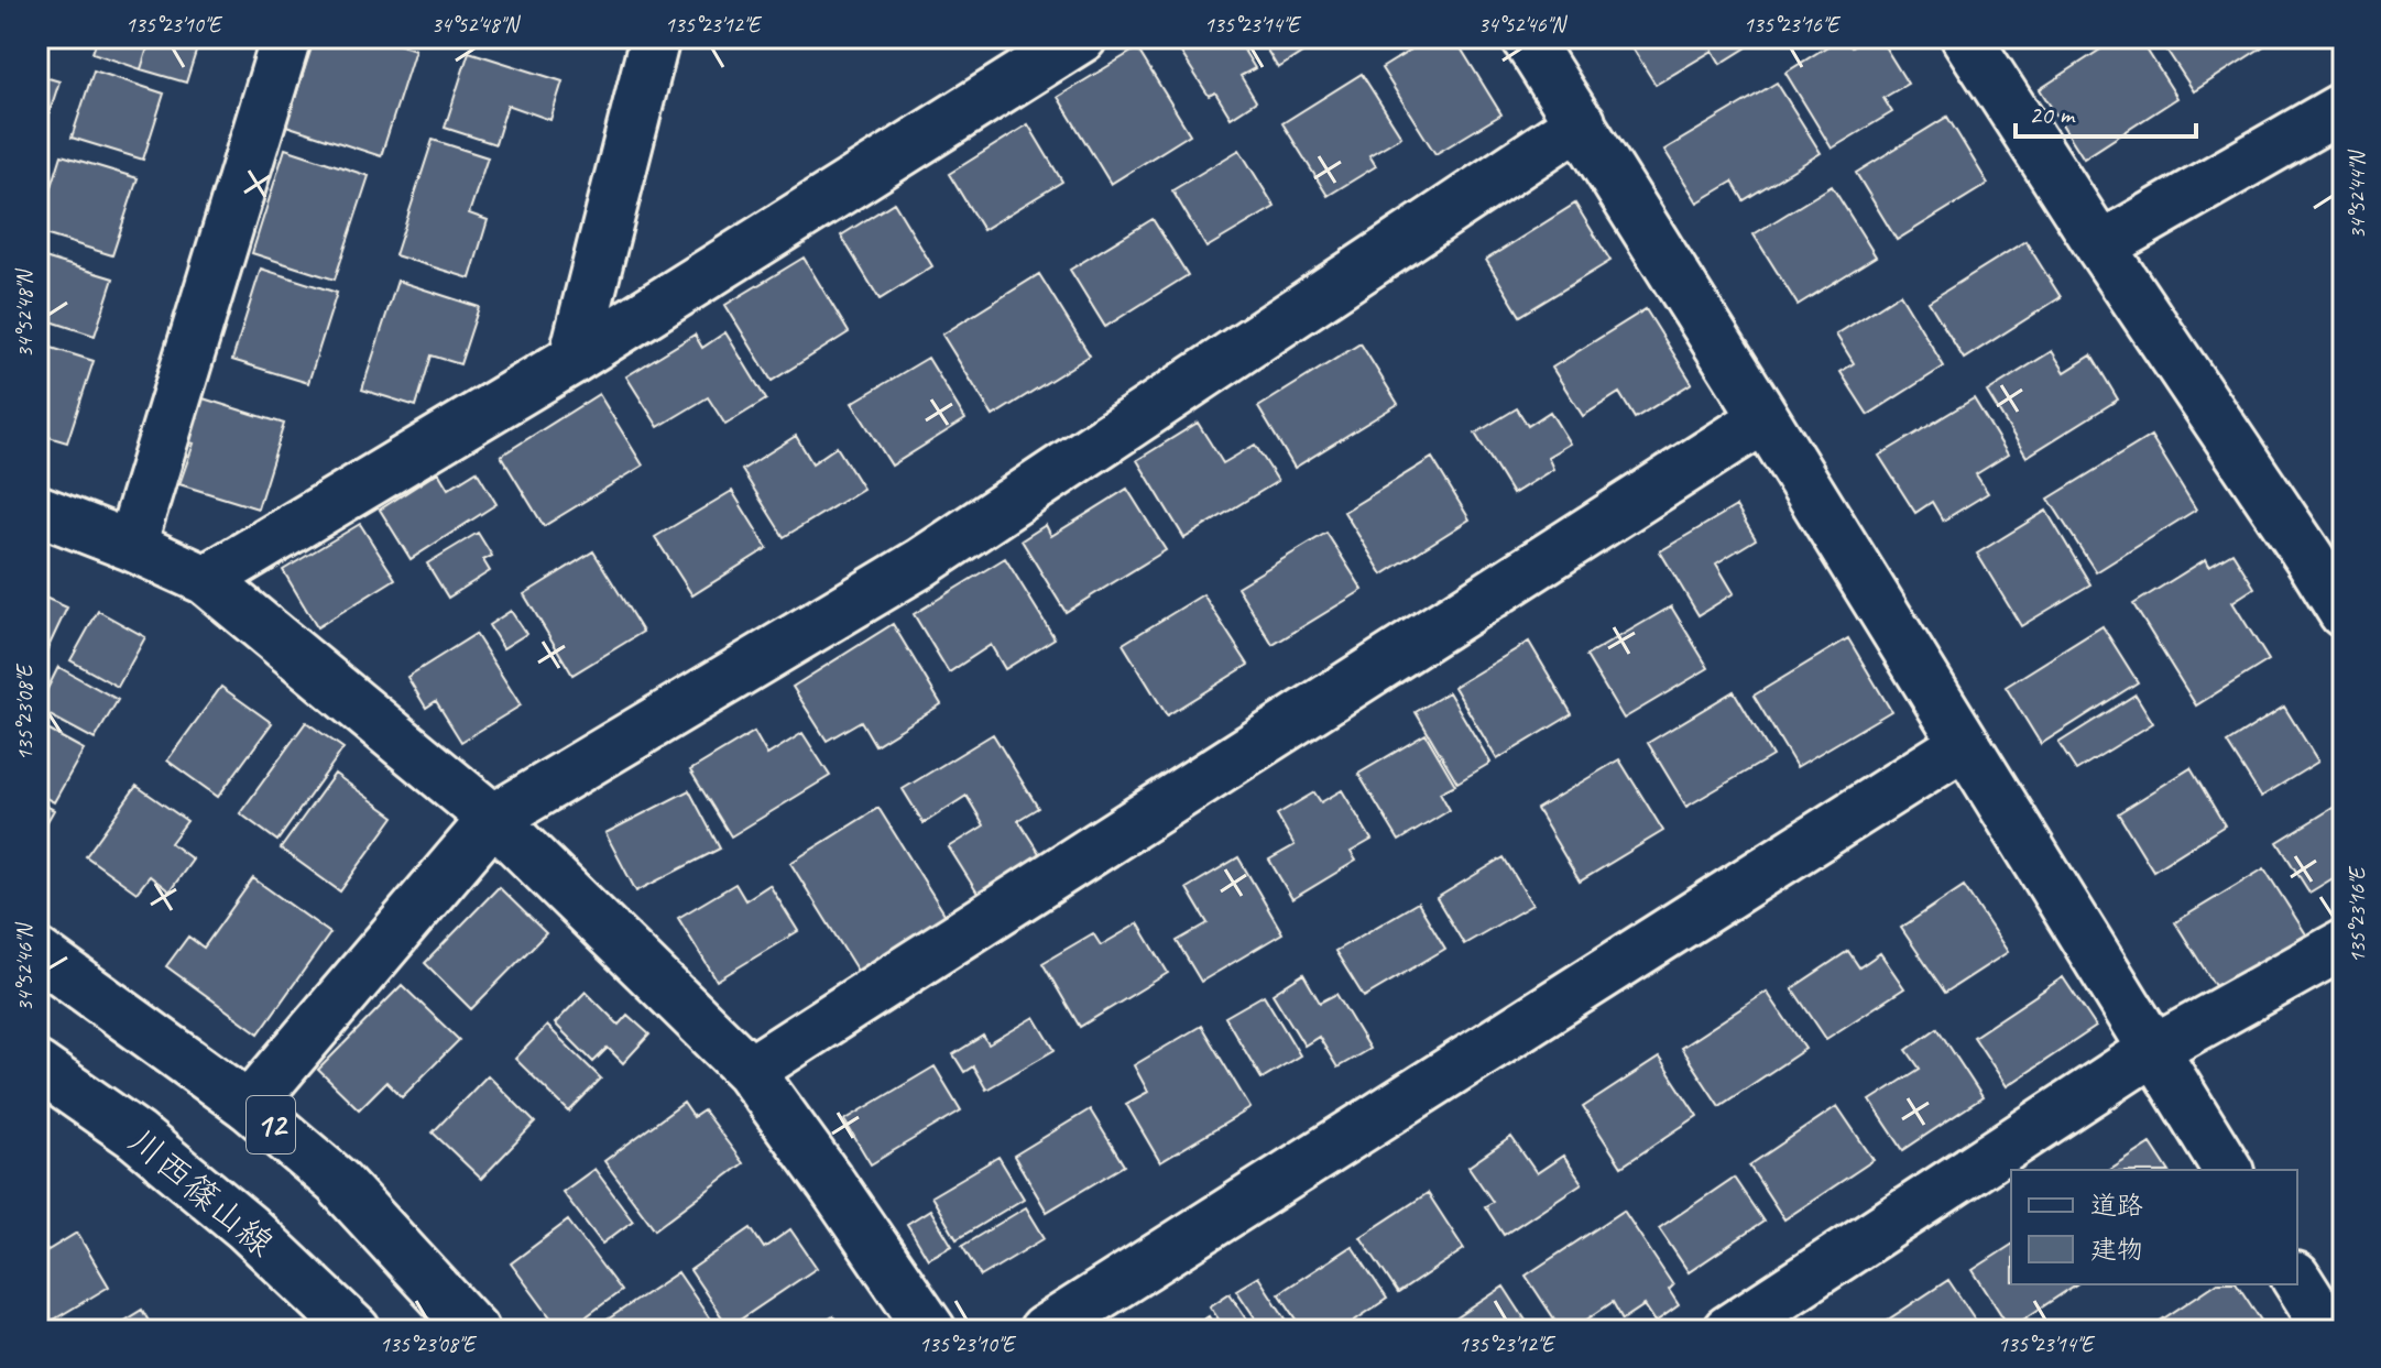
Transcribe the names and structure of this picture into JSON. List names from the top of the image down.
{
  "streets": {
    "street": ["12", "川西篠山線"]
  },
  "legend": ["道路", "建物"],
  "scale_bar": "20 m",
  "coordinates": [
    "135°23'10\"E",
    "34°52'48\"N",
    "135°23'12\"E",
    "135°23'14\"E",
    "34°52'46\"N",
    "135°23'16\"E",
    "34°52'44\"N",
    "135°23'08\"E"
  ]
}
